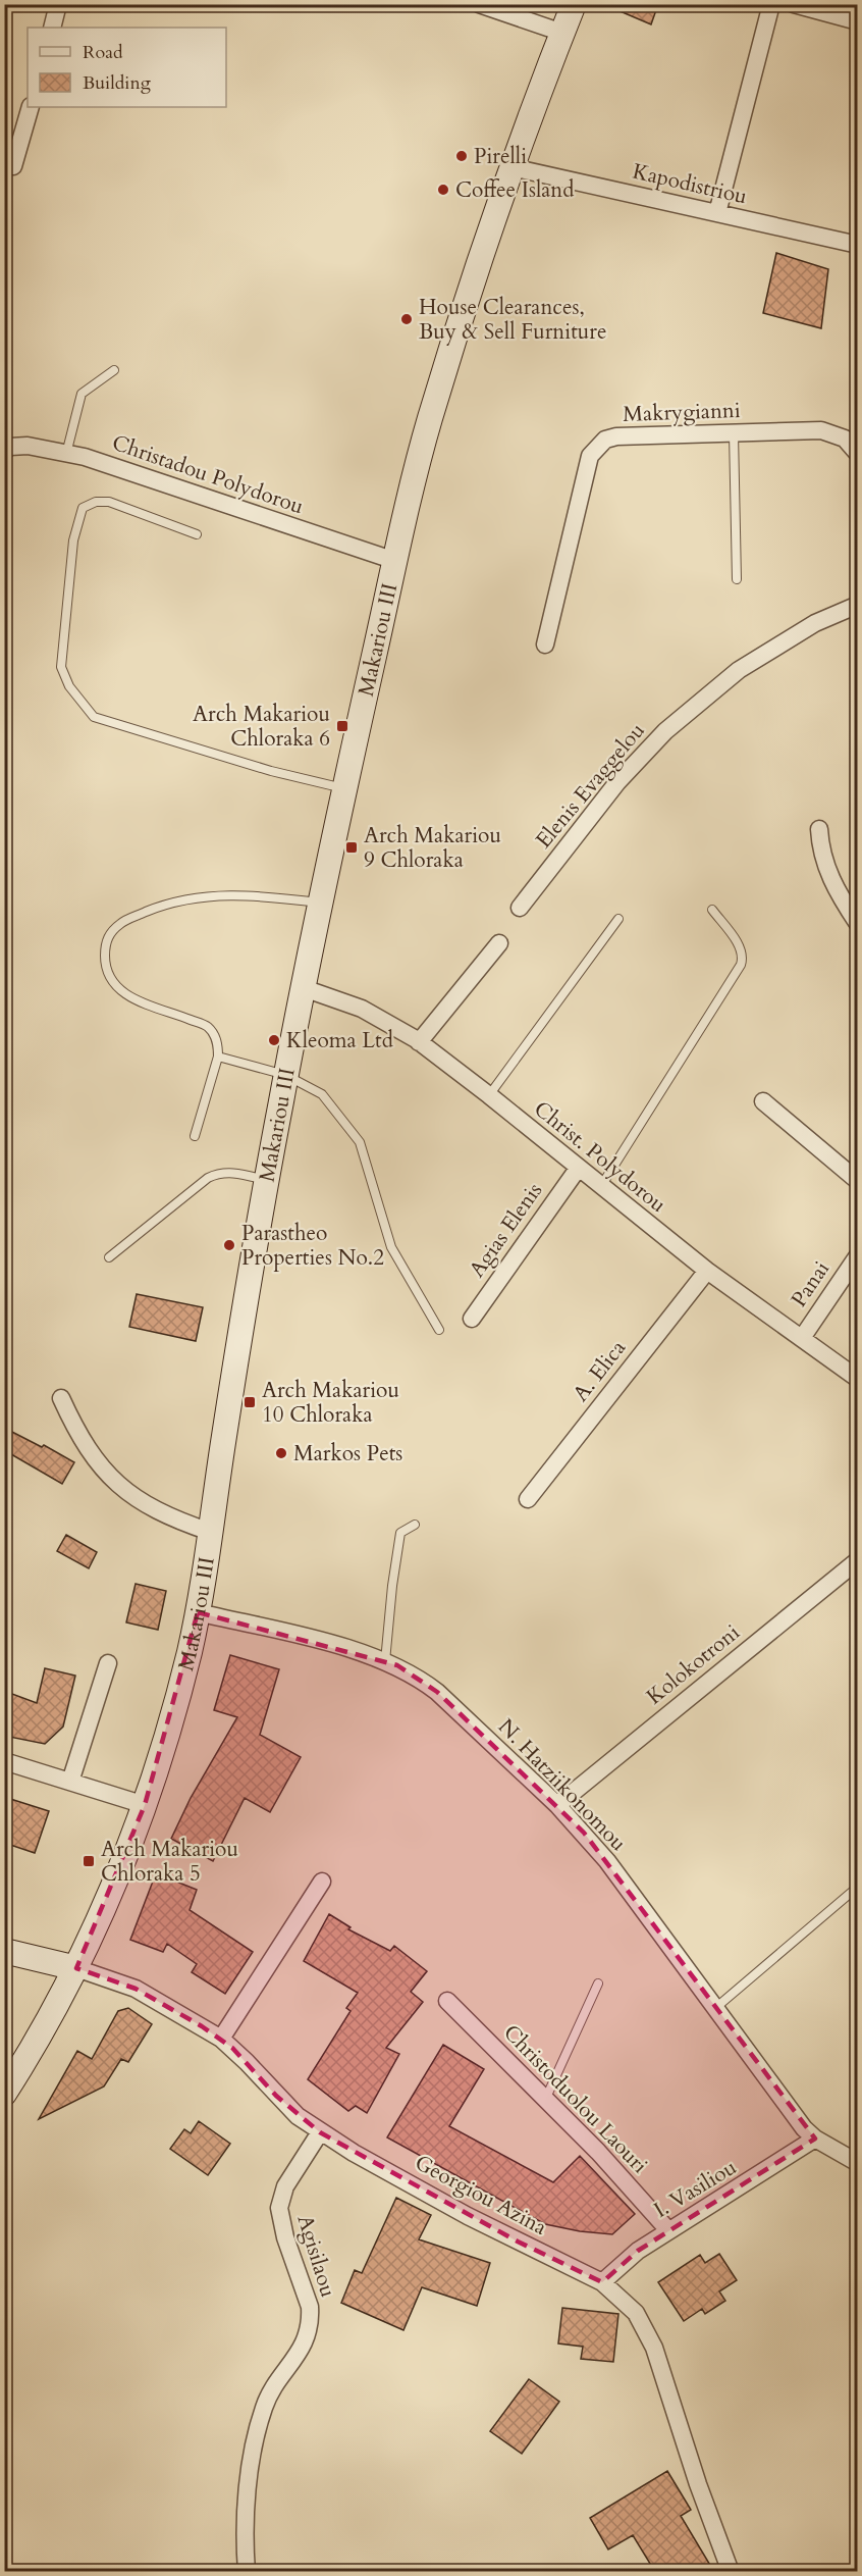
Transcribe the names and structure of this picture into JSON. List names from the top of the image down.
{
  "streets": {
    "main road": ["Makariou III"],
    "street": [
      "Kapodistriou",
      "Makrygianni",
      "Christadou Polydorou",
      "Elenis Evaggelou",
      "Christ. Polydorou",
      "Agias Elenis",
      "Panai",
      "A. Elica",
      "Kolokotroni",
      "N. Hatziikonomou",
      "Christoduolou Laouri",
      "I. Vasiliou",
      "Georgiou Azina",
      "Agisilaou"
    ]
  },
  "crossings": [
    ["Kapodistriou", "Makariou III"],
    ["Christadou Polydorou", "Makariou III"],
    ["Makariou III", "Christ. Polydorou"],
    ["Makariou III", "N. Hatziikonomou"],
    ["Makariou III", "Georgiou Azina"],
    ["Christ. Polydorou", "Agias Elenis"],
    ["Christ. Polydorou", "Panai"],
    ["Christ. Polydorou", "A. Elica"],
    ["Kolokotroni", "N. Hatziikonomou"],
    ["N. Hatziikonomou", "I. Vasiliou"],
    ["Christoduolou Laouri", "I. Vasiliou"],
    ["I. Vasiliou", "Georgiou Azina"],
    ["Georgiou Azina", "Agisilaou"]
  ],
  "places": {
    "other": [
      "Pirelli",
      "Coffee Island",
      "House Clearances, Buy & Sell Furniture",
      "Kleoma Ltd",
      "Parastheo Properties No.2",
      "Markos Pets"
    ],
    "transit": [
      "Arch Makariou Chloraka 6",
      "Arch Makariou 9 Chloraka",
      "Arch Makariou 10 Chloraka",
      "Arch Makariou Chloraka 5"
    ]
  },
  "legend": ["Road", "Building"]
}
